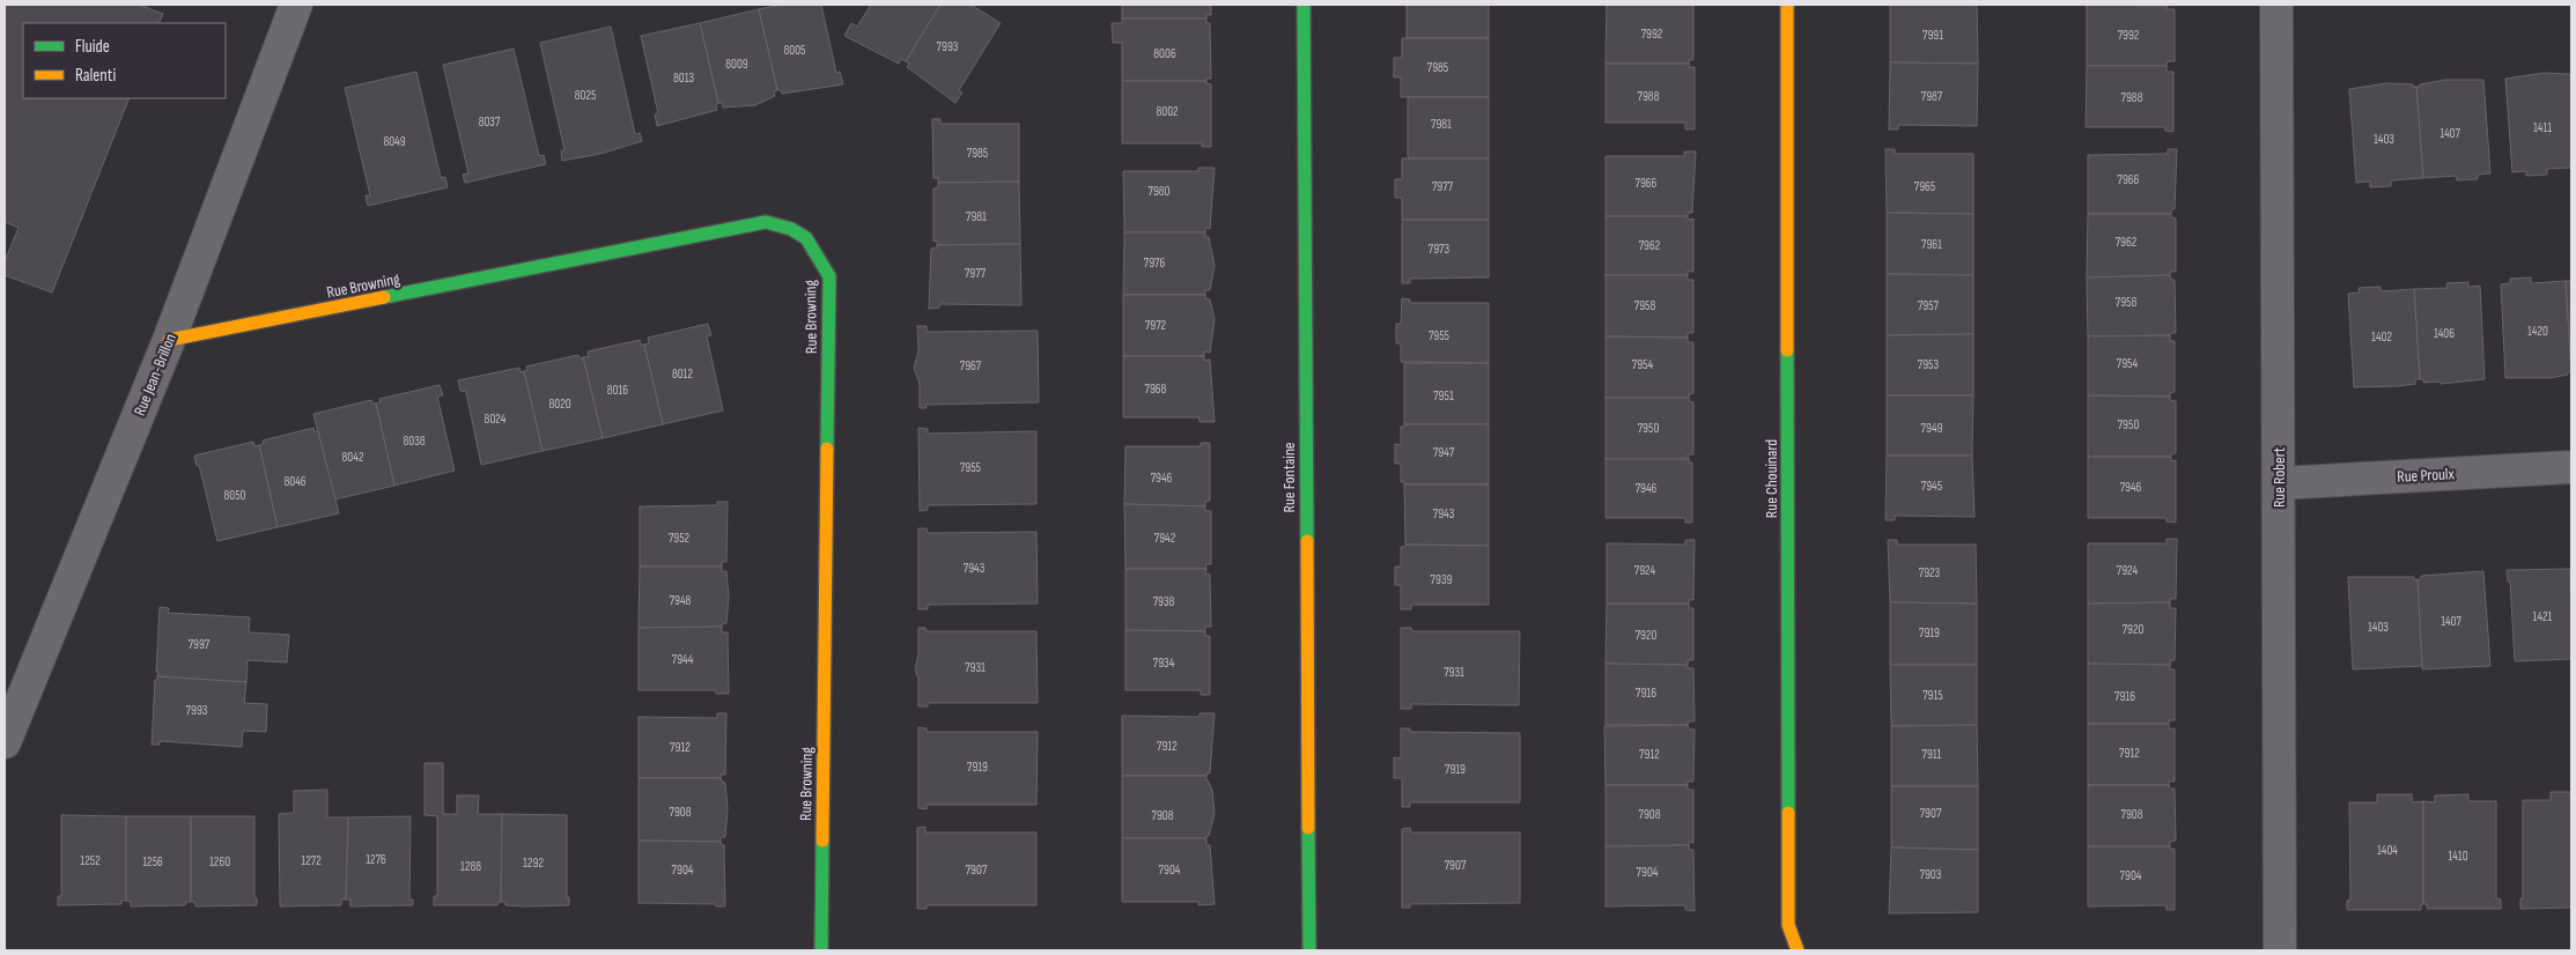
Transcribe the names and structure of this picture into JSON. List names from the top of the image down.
{
  "streets": {
    "street": [
      "Rue Browning",
      "Rue Jean-Brillon",
      "Rue Proulx",
      "Rue Fontaine",
      "Rue Robert",
      "Rue Chouinard"
    ]
  },
  "crossings": [
    ["Rue Browning", "Rue Jean-Brillon"],
    ["Rue Proulx", "Rue Robert"]
  ],
  "house_numbers": [
    "7992",
    "7991",
    "7992",
    "7993",
    "8005",
    "8006",
    "8009",
    "7985",
    "8013",
    "8025",
    "7988",
    "7987",
    "7988",
    "8002",
    "8037",
    "7981",
    "1411",
    "1407",
    "1403",
    "8049",
    "7985",
    "7966",
    "7966",
    "7977",
    "7965",
    "7980",
    "7981",
    "7962",
    "7961",
    "7962",
    "7973",
    "7976",
    "7977",
    "7958",
    "7958",
    "7957",
    "7972",
    "1420",
    "1406",
    "7955",
    "1402",
    "7954",
    "7954",
    "7953",
    "7967",
    "8012",
    "7968",
    "8016",
    "7951",
    "8020",
    "8024",
    "7950",
    "7950",
    "7949",
    "8038",
    "7947",
    "8042",
    "7955",
    "7946",
    "8046",
    "7945",
    "7946",
    "7946",
    "8050",
    "7943",
    "7952",
    "7942",
    "7943",
    "7924",
    "7924",
    "7923",
    "7939",
    "7948",
    "7938",
    "1421",
    "1407",
    "1403",
    "7920",
    "7919",
    "7920",
    "7997",
    "7944",
    "7934",
    "7931",
    "7931",
    "7916",
    "7915",
    "7916",
    "7993",
    "7912",
    "7912",
    "7912",
    "7912",
    "7911",
    "7919",
    "7919",
    "7908",
    "7907",
    "7908",
    "7908",
    "7908",
    "1404",
    "1410",
    "1276",
    "1252",
    "1272",
    "1256",
    "1260",
    "1292",
    "7907",
    "1288",
    "7904",
    "7907",
    "7904",
    "7904",
    "7903",
    "7904"
  ],
  "legend": ["Fluide", "Ralenti"]
}
